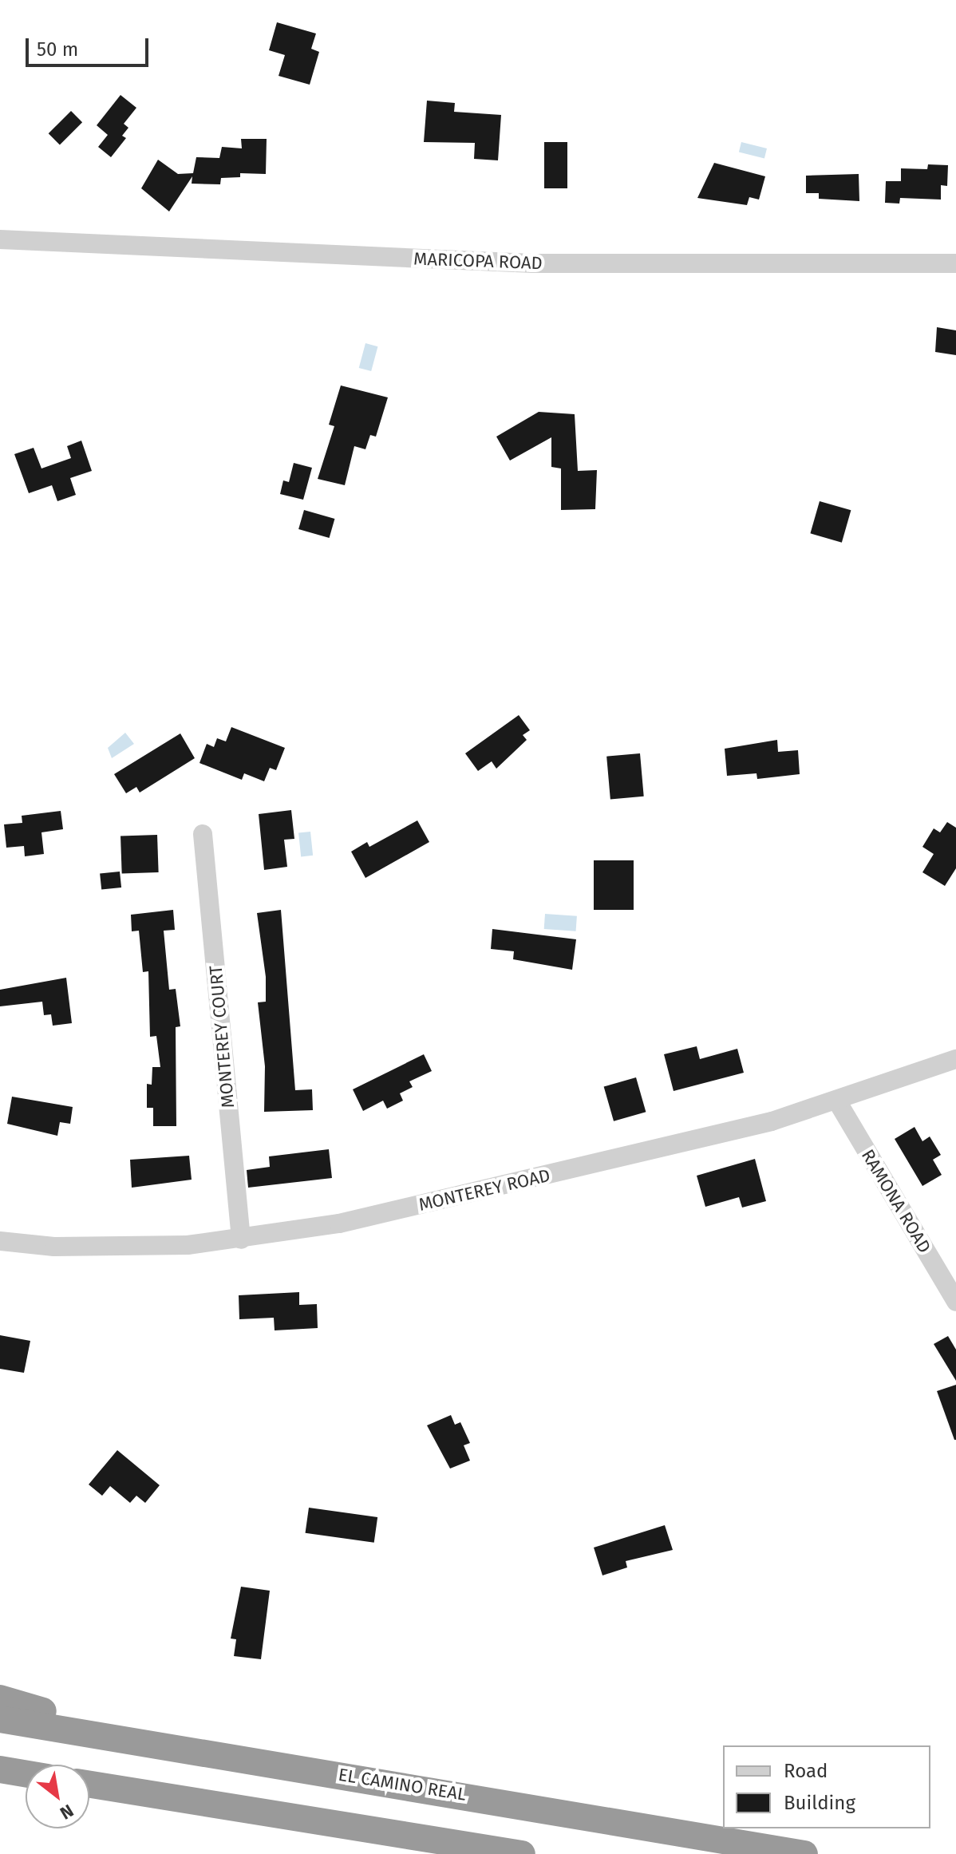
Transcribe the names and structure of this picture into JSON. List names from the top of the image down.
{
  "streets": {
    "highway": ["EL CAMINO REAL"],
    "street": [
      "MARICOPA ROAD",
      "MONTEREY COURT",
      "MONTEREY ROAD",
      "RAMONA ROAD"
    ]
  },
  "crossings": [
    ["MONTEREY COURT", "MONTEREY ROAD"],
    ["MONTEREY ROAD", "RAMONA ROAD"]
  ],
  "legend": ["Road", "Building"],
  "scale_bar": "50 m",
  "north": "bottom right"
}
